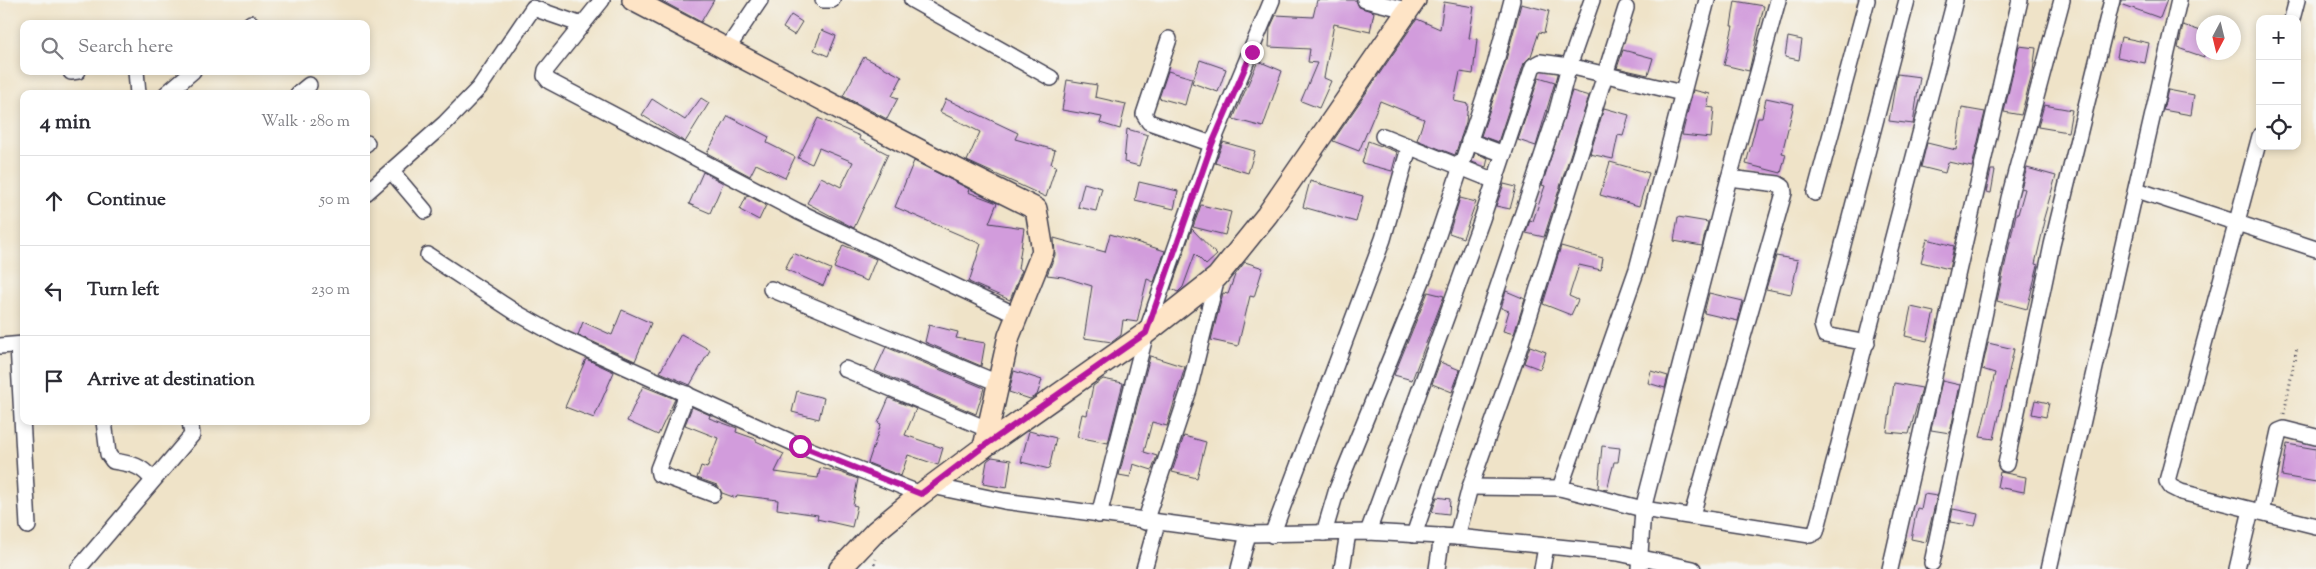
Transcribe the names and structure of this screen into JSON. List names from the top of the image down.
{
  "north": "bottom",
  "page": {
    "map_buttons": ["+", "−"],
    "search": "Search here",
    "heading": ["4 min", "Walk · 280 m"],
    "list": [
      ["Continue", "50 m"],
      ["Turn left", "230 m"],
      "Arrive at destination"
    ]
  }
}
